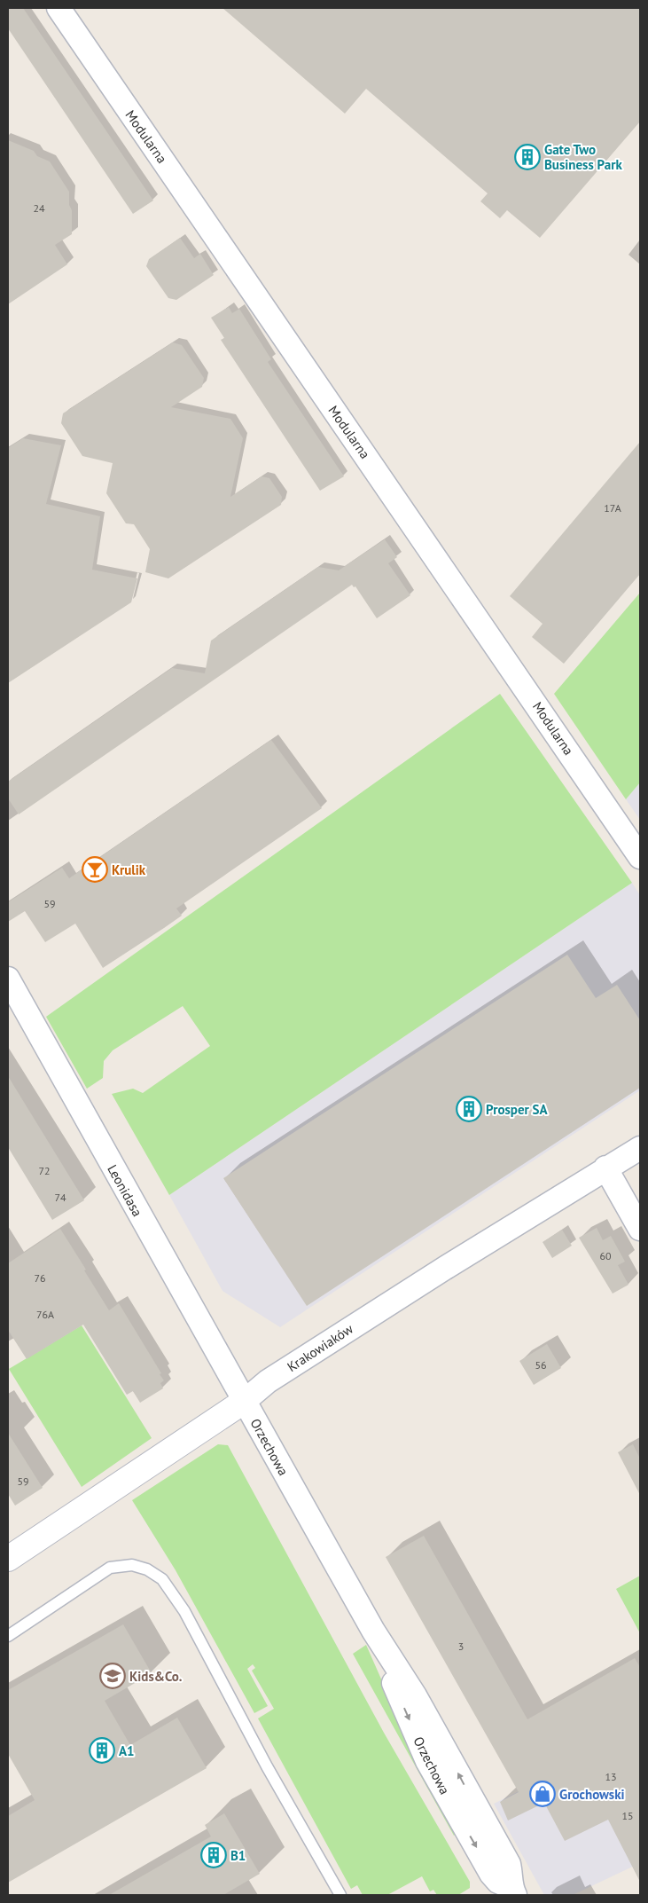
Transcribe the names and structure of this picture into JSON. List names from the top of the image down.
{
  "streets": {
    "street": [
      "Modularna",
      "Leonidasa",
      "Krakowiaków",
      "Orzechowa"
    ]
  },
  "crossings": [
    ["Leonidasa", "Krakowiaków"],
    ["Leonidasa", "Orzechowa"],
    ["Krakowiaków", "Orzechowa"]
  ],
  "places": {
    "building": [
      "Gate Two Business Park",
      "Prosper SA",
      "A1",
      "B1"
    ],
    "bar": ["Krulik"],
    "school or university": ["Kids&Co."],
    "shop": ["Grochowski"]
  },
  "house_numbers": [
    "24",
    "17A",
    "59",
    "72",
    "74",
    "60",
    "76",
    "76A",
    "56",
    "59",
    "3",
    "13",
    "15"
  ]
}
